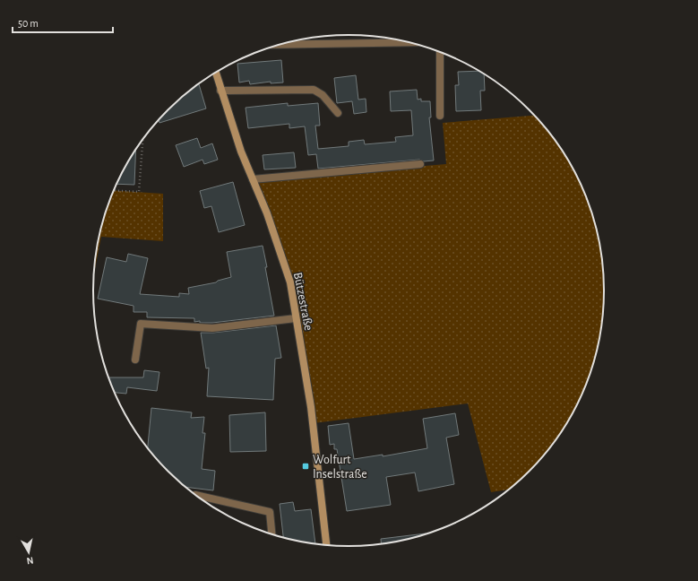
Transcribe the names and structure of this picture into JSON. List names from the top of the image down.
{
  "streets": {
    "main road": ["Bützestraße"]
  },
  "places": {
    "transit": ["Wolfurt Inselstraße"]
  },
  "scale_bar": "50 m",
  "north": "bottom"
}
